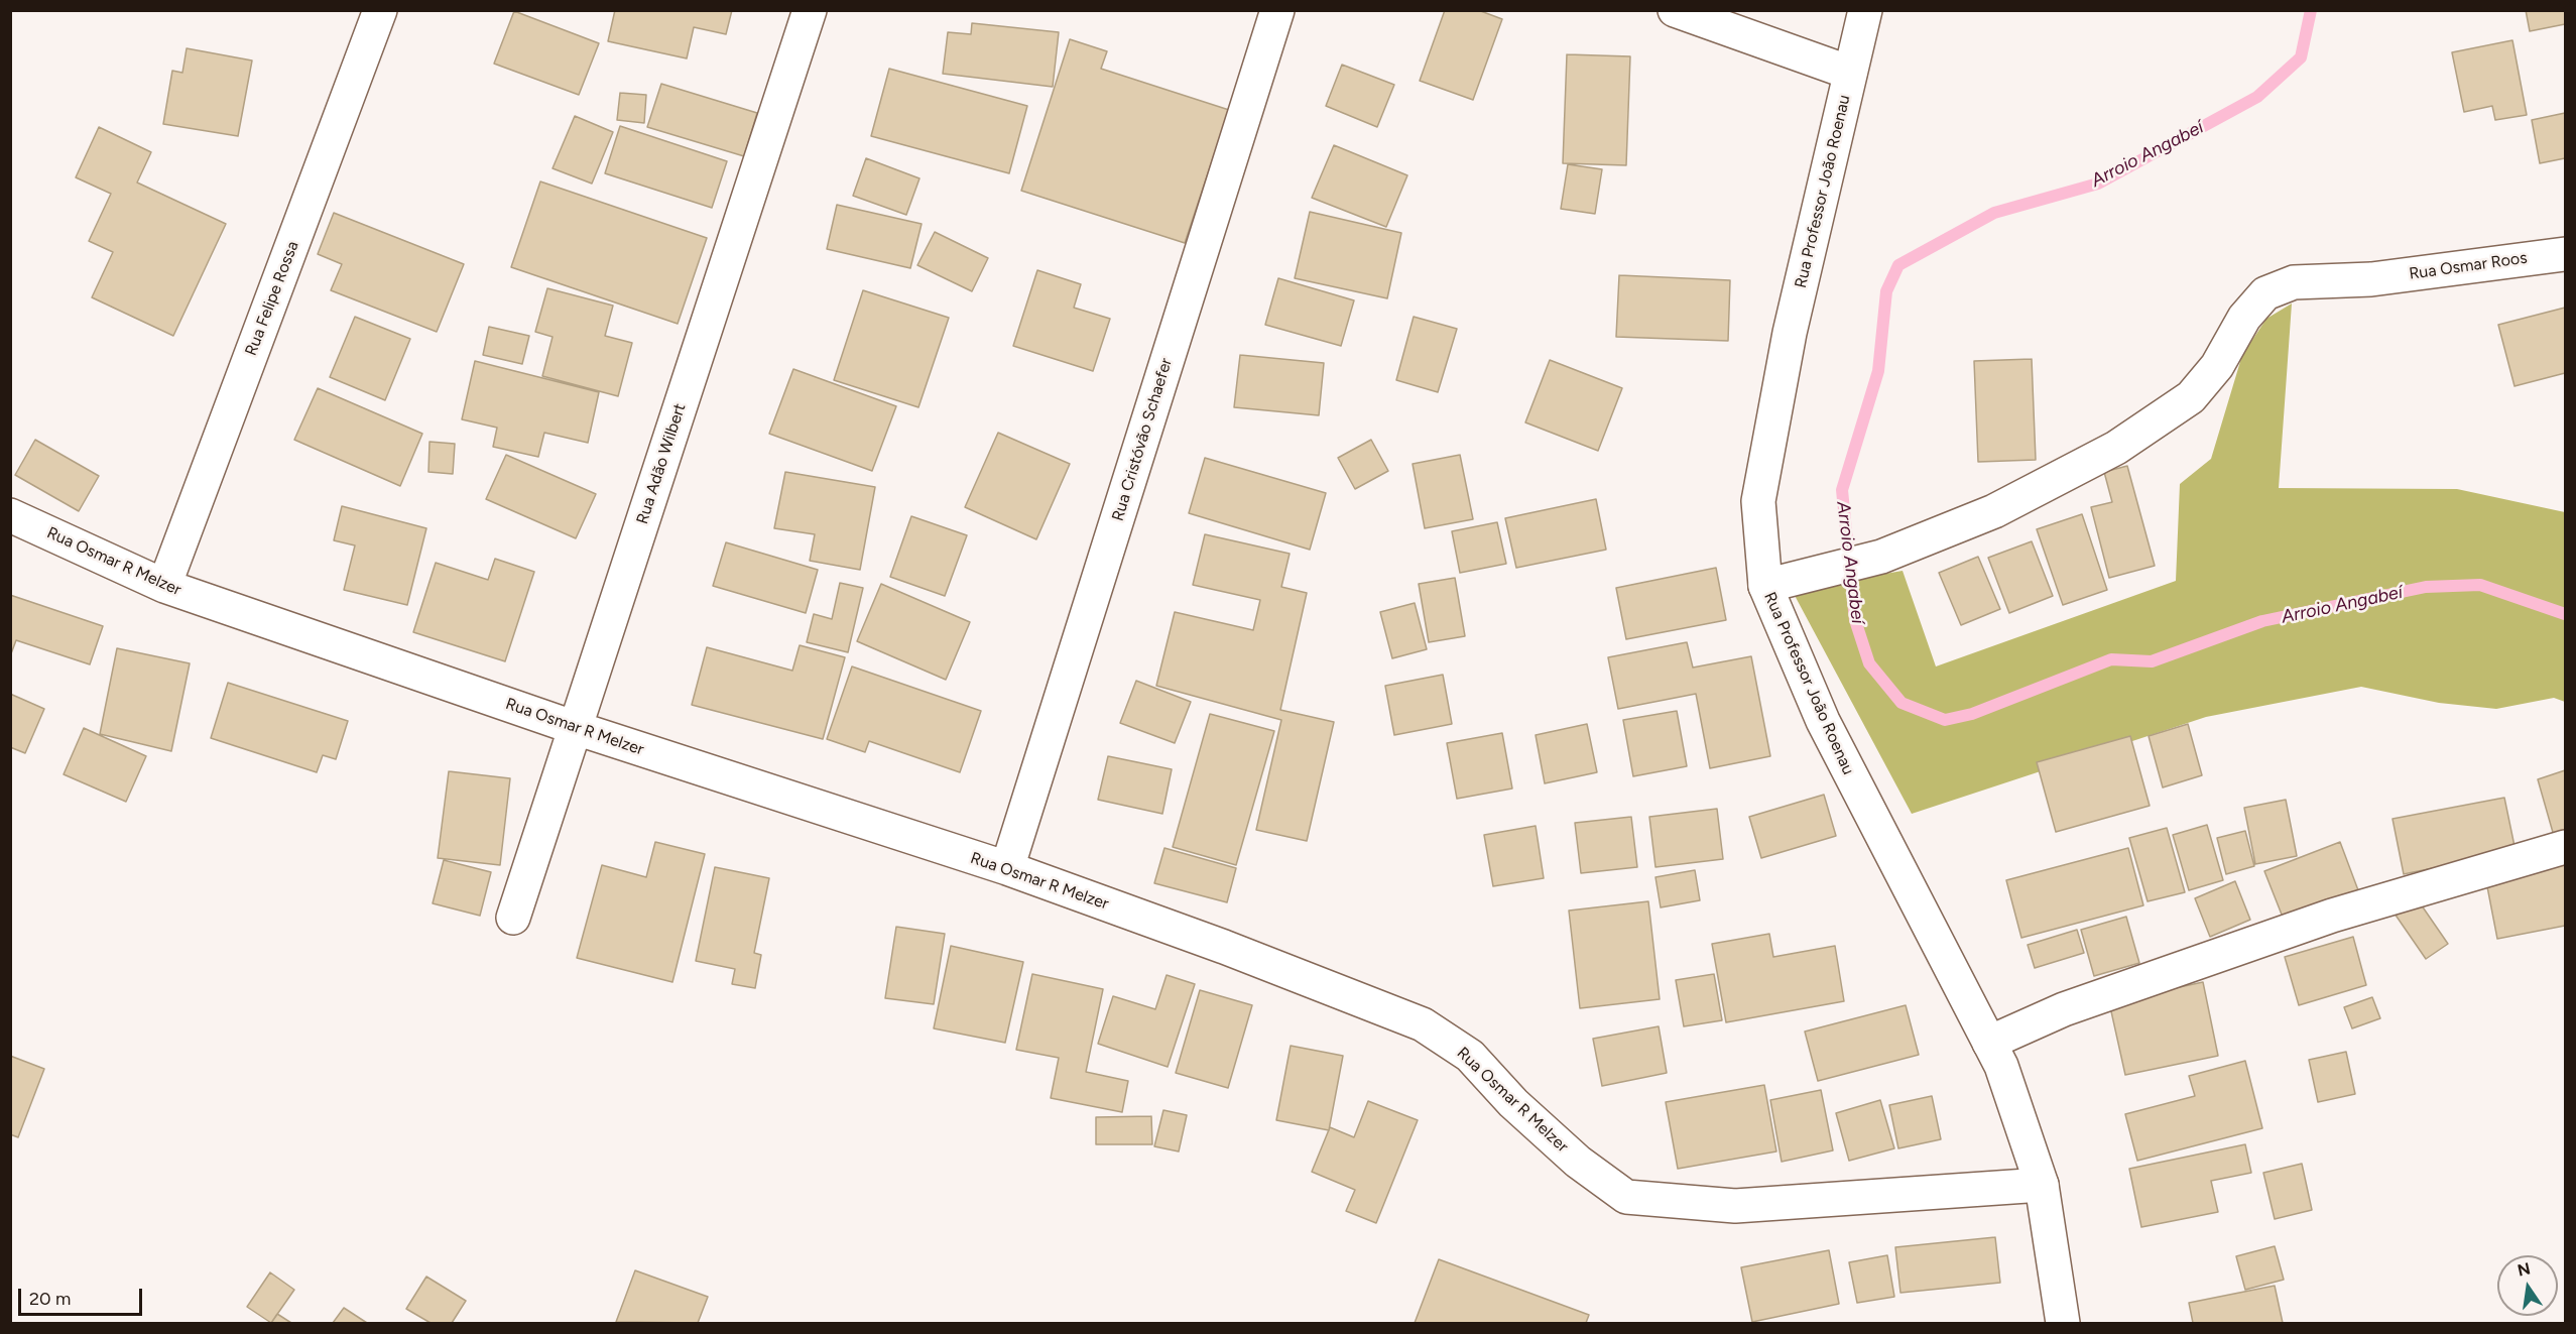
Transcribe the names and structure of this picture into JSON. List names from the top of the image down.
{
  "streets": {
    "street": [
      "Rua Professor João Roenau",
      "Rua Osmar Roos",
      "Rua Felipe Rossa",
      "Rua Cristóvão Schaefer",
      "Rua Adão Wilbert",
      "Rua Osmar R Melzer"
    ]
  },
  "crossings": [
    ["Rua Professor João Roenau", "Rua Osmar Roos"],
    ["Rua Professor João Roenau", "Rua Osmar R Melzer"],
    ["Rua Felipe Rossa", "Rua Osmar R Melzer"],
    ["Rua Cristóvão Schaefer", "Rua Osmar R Melzer"],
    ["Rua Adão Wilbert", "Rua Osmar R Melzer"]
  ],
  "water": ["Arroio Angabeí"],
  "scale_bar": "20 m",
  "north": "top"
}
